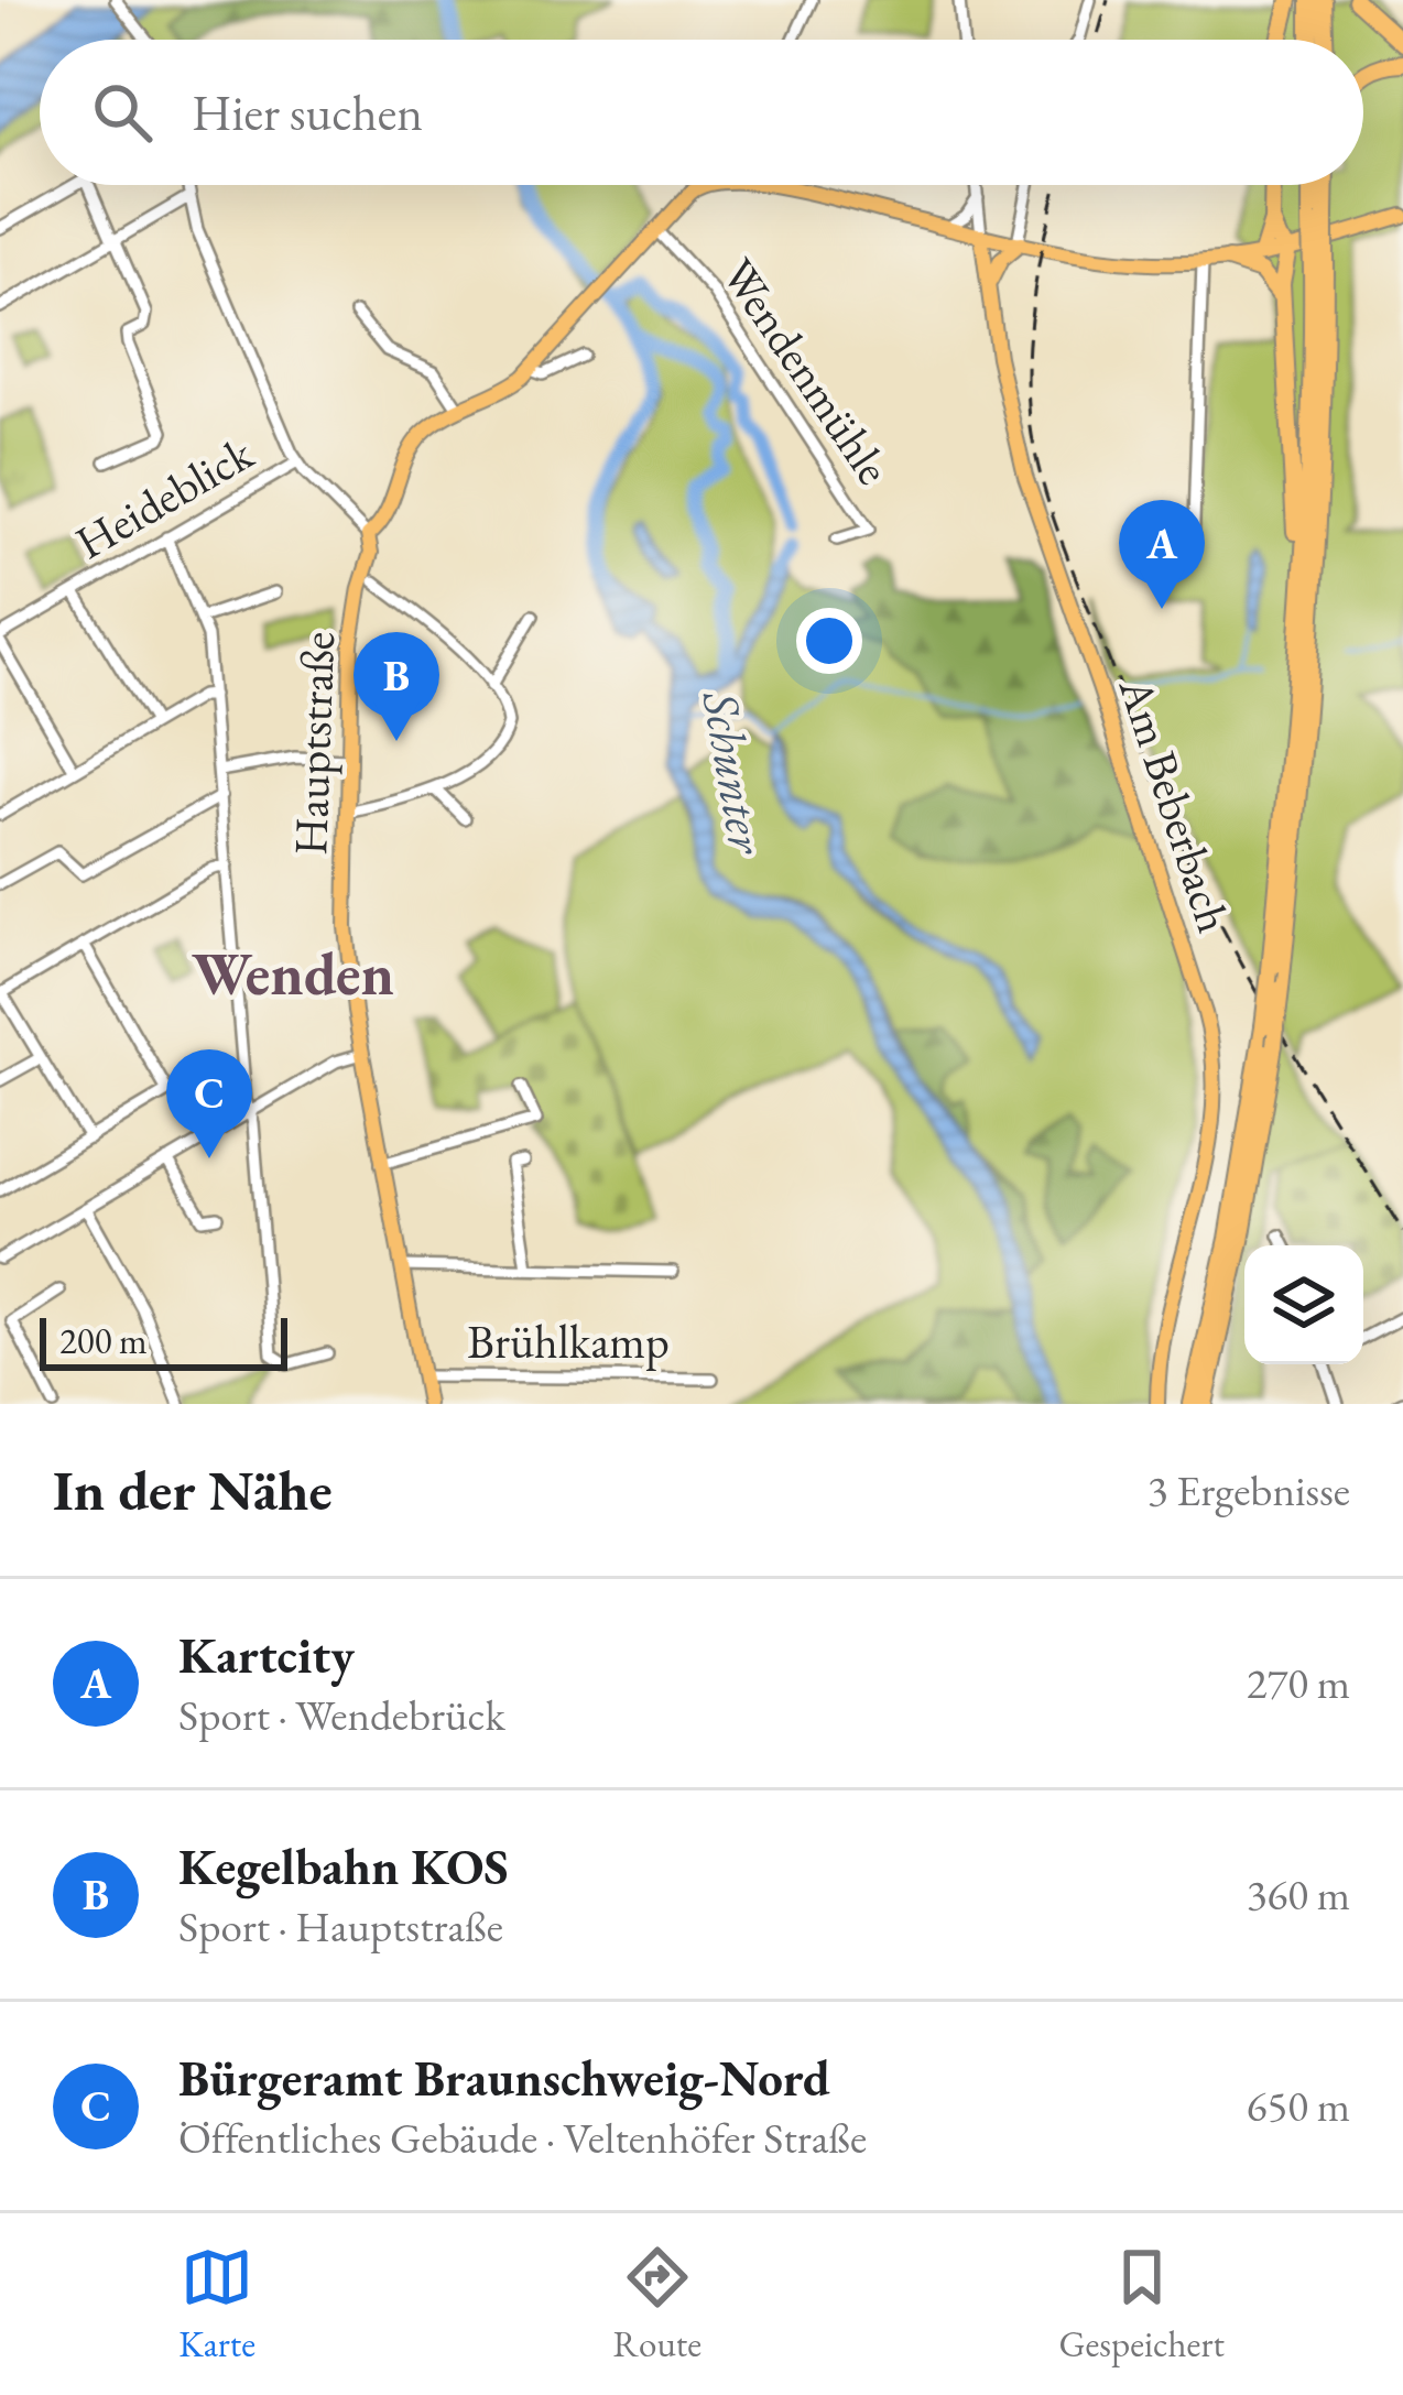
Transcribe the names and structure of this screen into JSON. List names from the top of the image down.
{
  "streets": {
    "main road": ["Hauptstraße", "Am Beberbach"],
    "street": ["Wendenmühle", "Heideblick", "Brühlkamp"]
  },
  "crossings": [
    ["Wendenmühle", "Hauptstraße"],
    ["Hauptstraße", "Brühlkamp"]
  ],
  "districts": ["Wenden"],
  "water": ["Schunter"],
  "scale_bar": "200 m",
  "page": {
    "search": "Hier suchen",
    "pins": ["A", "B", "C"],
    "scale": "200 m",
    "heading": ["In der Nähe", "3 Ergebnisse"],
    "list": [
      {
        "mark": "A",
        "name": "Kartcity",
        "note": "Sport · Wendebrück",
        "value": "270 m"
      },
      {
        "mark": "B",
        "name": "Kegelbahn KOS",
        "note": "Sport · Hauptstraße",
        "value": "360 m"
      },
      {
        "mark": "C",
        "name": "Bürgeramt Braunschweig-Nord",
        "note": "Öffentliches Gebäude · Veltenhöfer Straße",
        "value": "650 m"
      }
    ],
    "nav": ["Karte", "Route", "Gespeichert"]
  }
}
